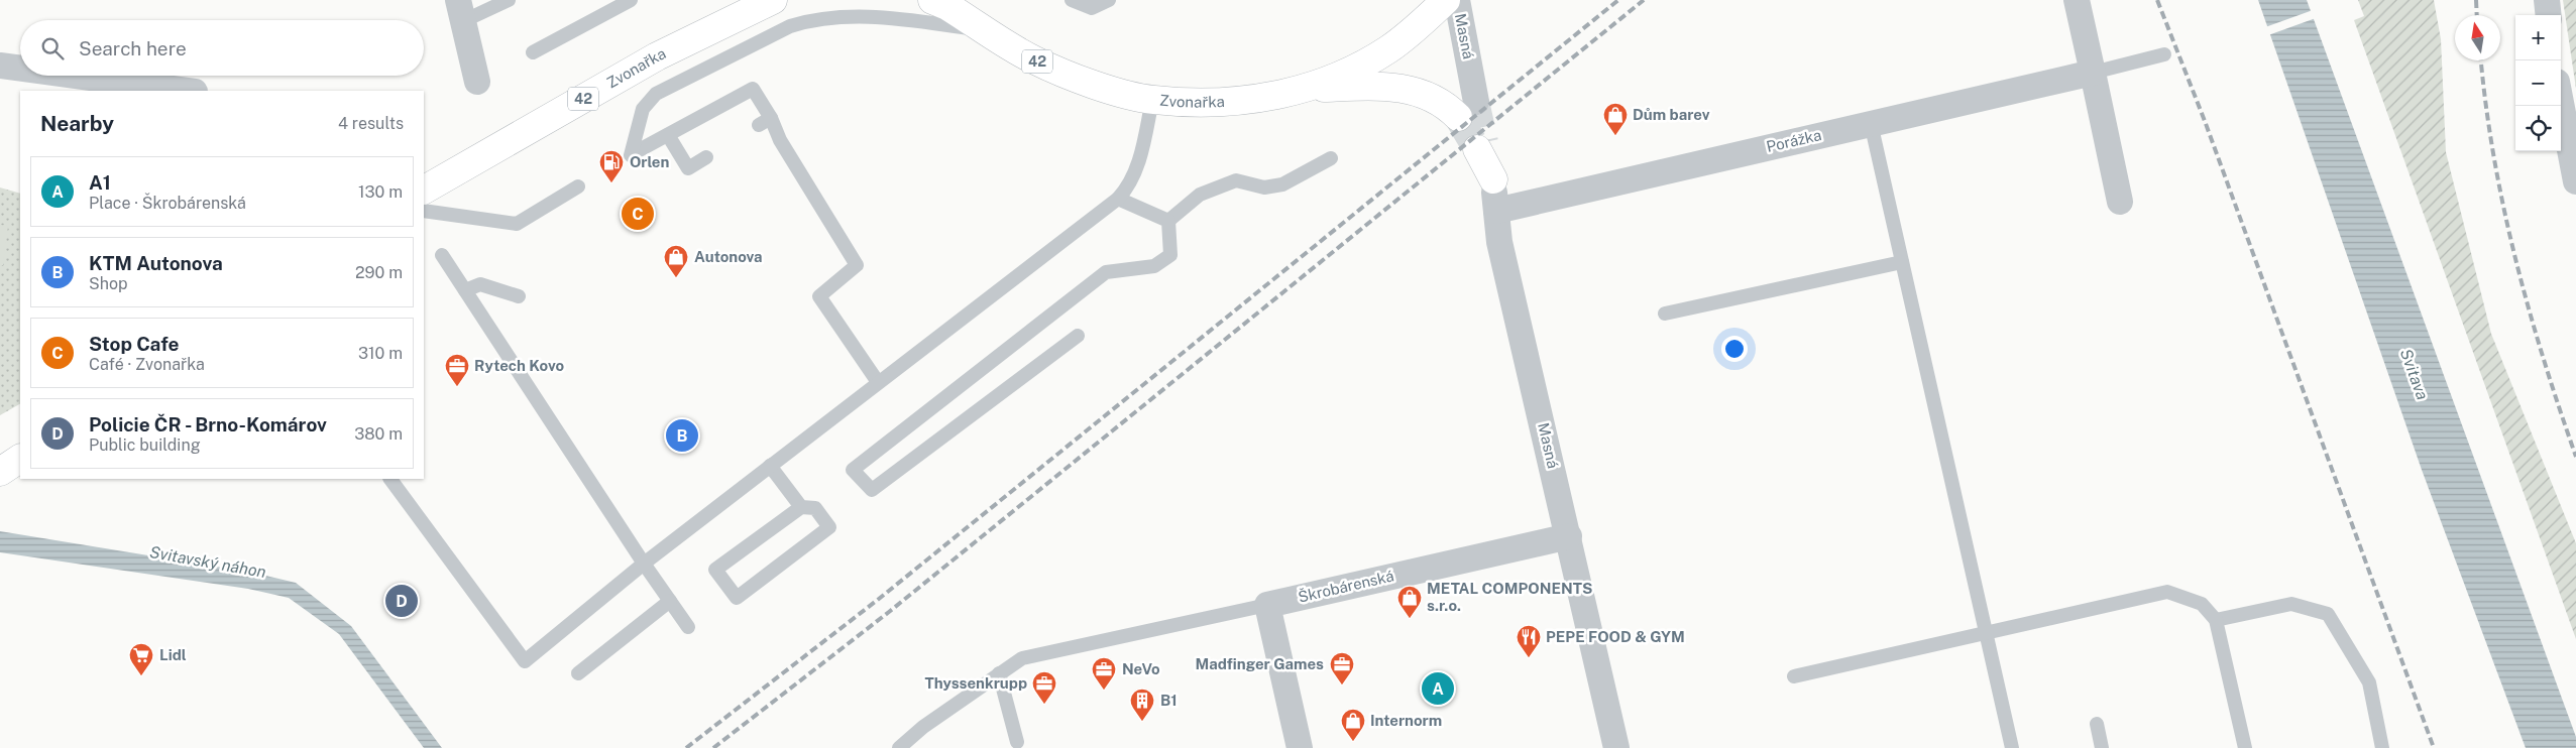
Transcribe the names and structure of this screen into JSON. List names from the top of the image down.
{
  "streets": {
    "main road": ["42", "Zvonařka"],
    "street": ["Masná", "Porážka", "Škrobárenská"]
  },
  "crossings": [
    ["Masná", "Porážka"],
    ["Masná", "Škrobárenská"]
  ],
  "water": ["Svitava", "Svitavský náhon"],
  "places": {
    "shop": [
      "Dům barev",
      "Autonova",
      "METAL COMPONENTS s.r.o.",
      "Internorm"
    ],
    "fuel station": ["Orlen"],
    "office": [
      "Rytech Kovo",
      "Madfinger Games",
      "NeVo",
      "Thyssenkrupp"
    ],
    "restaurant": ["PEPE FOOD & GYM"],
    "supermarket": ["Lidl"],
    "building": ["B1"]
  },
  "north": "top",
  "page": {
    "map_buttons": ["+", "−"],
    "search": "Search here",
    "heading": ["Nearby", "4 results"],
    "list": [
      {
        "mark": "A",
        "name": "A1",
        "note": "Place · Škrobárenská",
        "value": "130 m"
      },
      {
        "mark": "B",
        "name": "KTM Autonova",
        "note": "Shop",
        "value": "290 m"
      },
      {
        "mark": "C",
        "name": "Stop Cafe",
        "note": "Café · Zvonařka",
        "value": "310 m"
      },
      {
        "mark": "D",
        "name": "Policie ČR - Brno-Komárov",
        "note": "Public building",
        "value": "380 m"
      }
    ],
    "pins": [
      "C",
      "B",
      "D",
      "A"
    ]
  }
}
